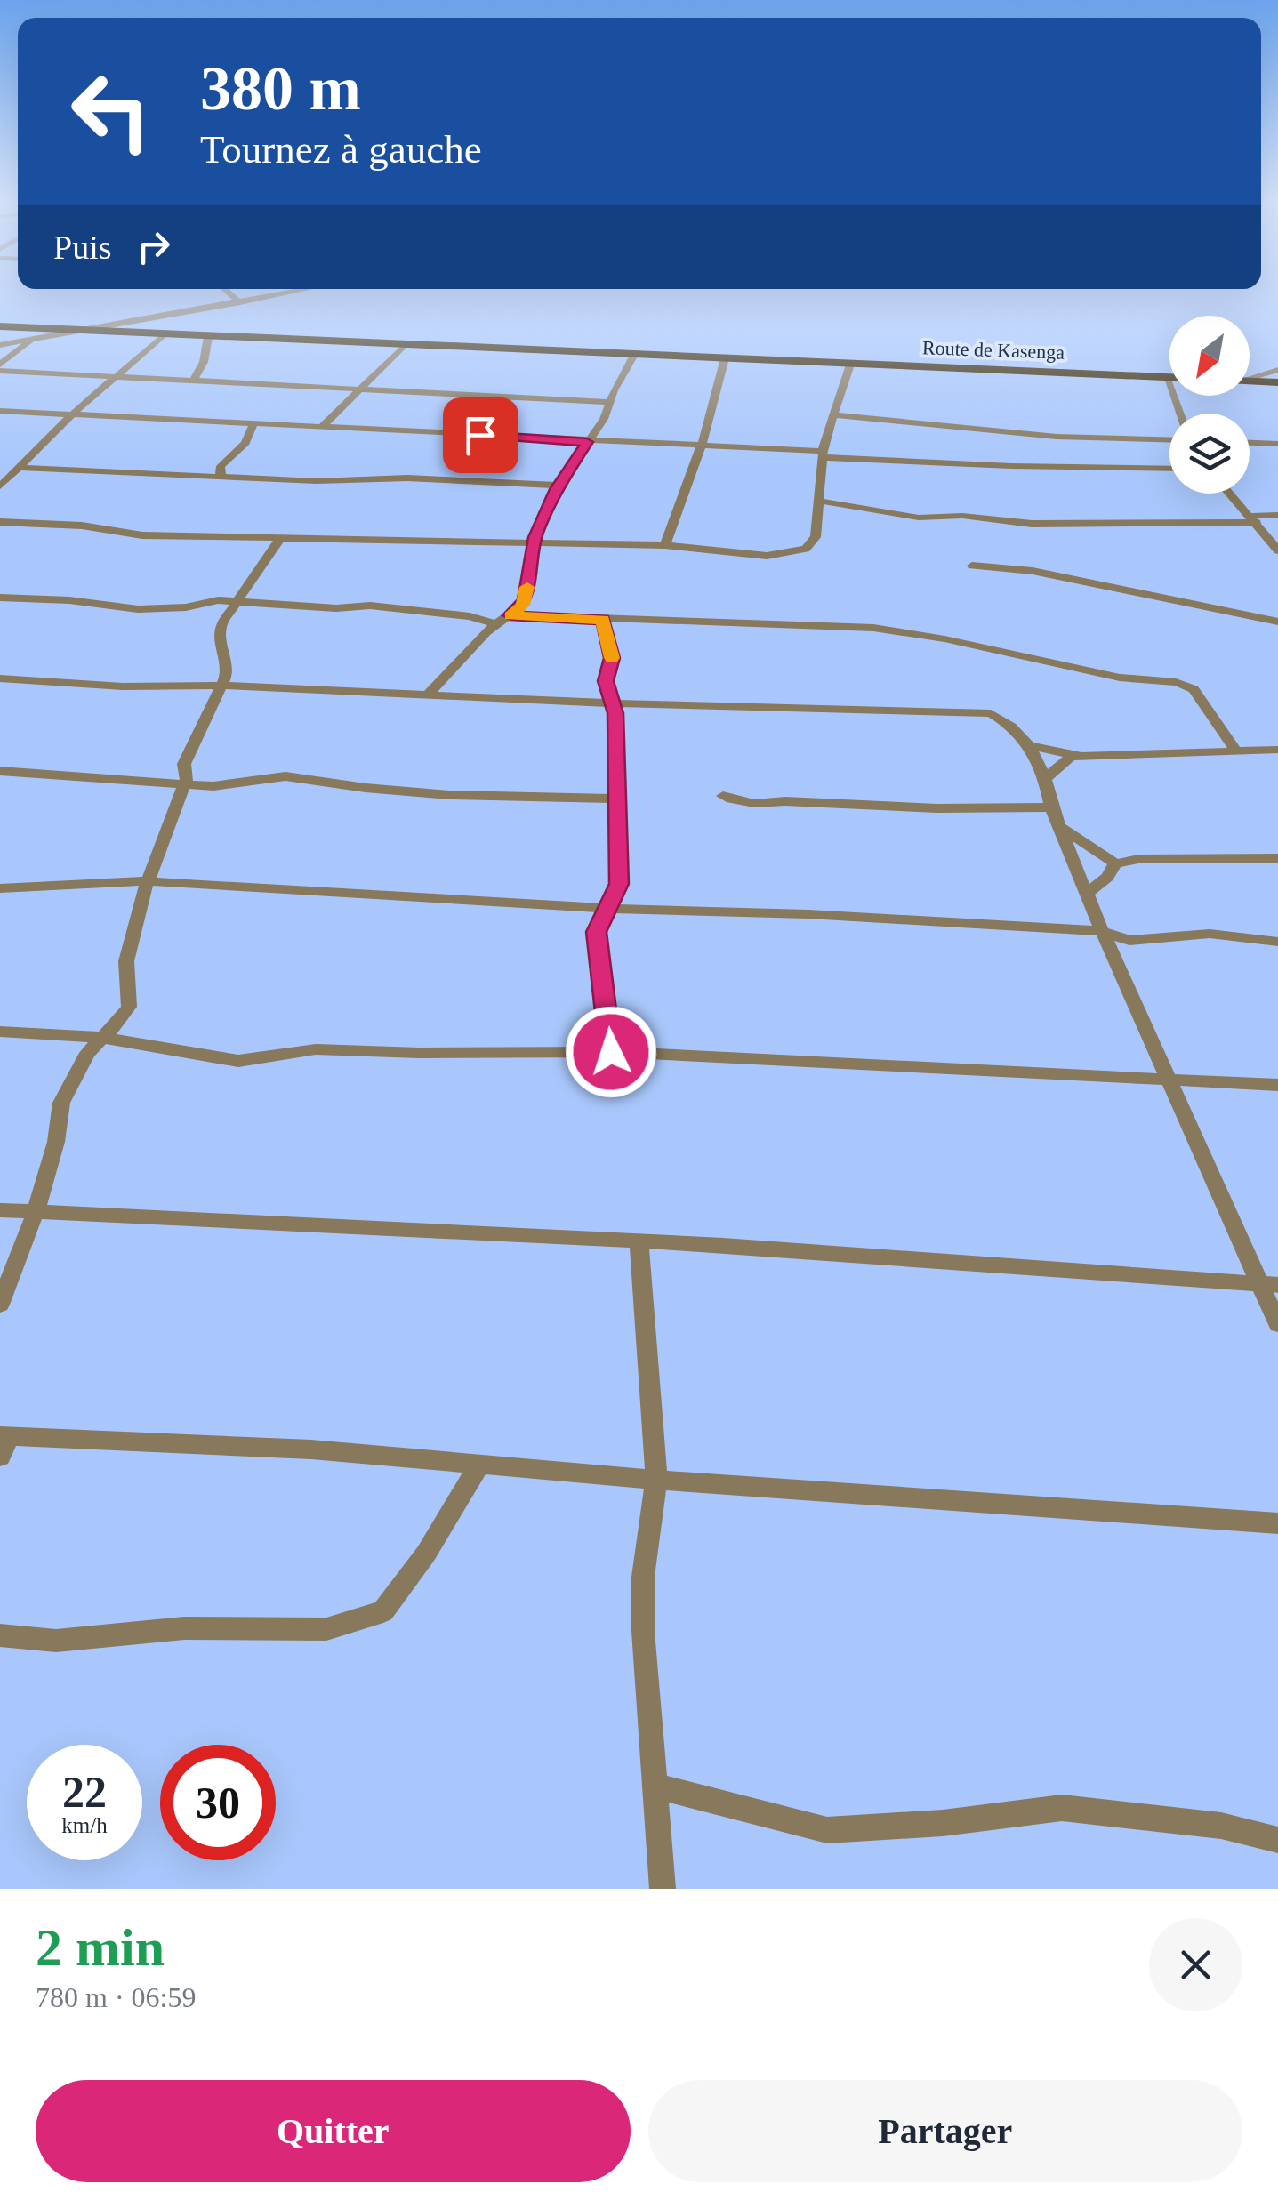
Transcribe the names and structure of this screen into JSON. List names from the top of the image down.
{
  "streets": {
    "highway": ["Route de Kasenga"]
  },
  "north": "bottom left",
  "page": {
    "turn": ["380 m", "Tournez à gauche"],
    "then": "Puis",
    "speed": "22 km/h",
    "limit": "30",
    "heading": ["2 min", "780 m · 06:59"],
    "buttons": ["Quitter", "Partager"]
  }
}
